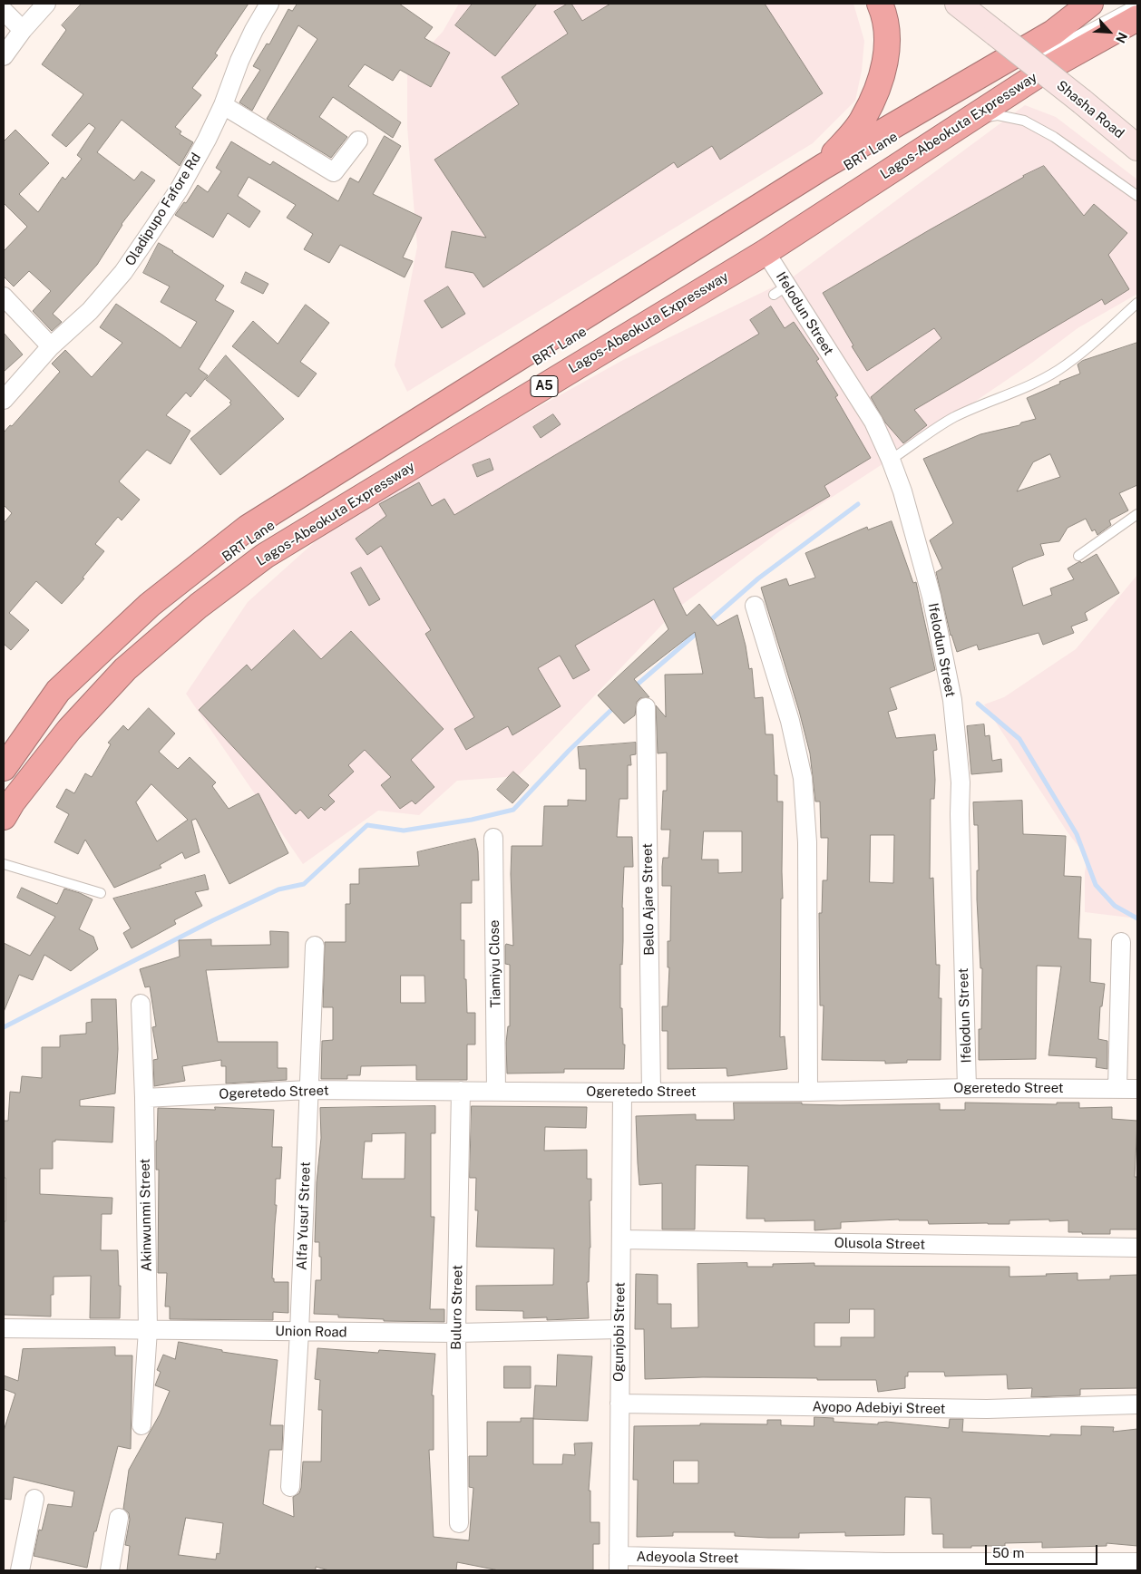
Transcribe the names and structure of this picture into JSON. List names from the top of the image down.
{
  "streets": {
    "highway": ["Lagos-Abeokuta Expressway", "A5"],
    "main road": ["Shasha Road"],
    "street": [
      "Oladipupo Fafore Rd",
      "Ifelodun Street",
      "Bello Ajare Street",
      "Tiamiyu Close",
      "Ogeretedo Street",
      "Akinwunmi Street",
      "Alfa Yusuf Street",
      "Olusola Street",
      "Buluro Street",
      "Union Road",
      "Ogunjobi Street",
      "Ayopo Adebiyi Street",
      "Adeyoola Street"
    ],
    "lane": ["BRT Lane"]
  },
  "crossings": [
    ["Lagos-Abeokuta Expressway", "Ifelodun Street"],
    ["Ifelodun Street", "Ogeretedo Street"],
    ["Bello Ajare Street", "Ogeretedo Street"],
    ["Tiamiyu Close", "Ogeretedo Street"],
    ["Ogeretedo Street", "Akinwunmi Street"],
    ["Ogeretedo Street", "Alfa Yusuf Street"],
    ["Ogeretedo Street", "Buluro Street"],
    ["Ogeretedo Street", "Ogunjobi Street"],
    ["Akinwunmi Street", "Union Road"],
    ["Alfa Yusuf Street", "Union Road"],
    ["Olusola Street", "Ogunjobi Street"],
    ["Buluro Street", "Union Road"],
    ["Union Road", "Ogunjobi Street"],
    ["Ogunjobi Street", "Ayopo Adebiyi Street"],
    ["Ogunjobi Street", "Adeyoola Street"]
  ],
  "scale_bar": "50 m",
  "north": "bottom right"
}
